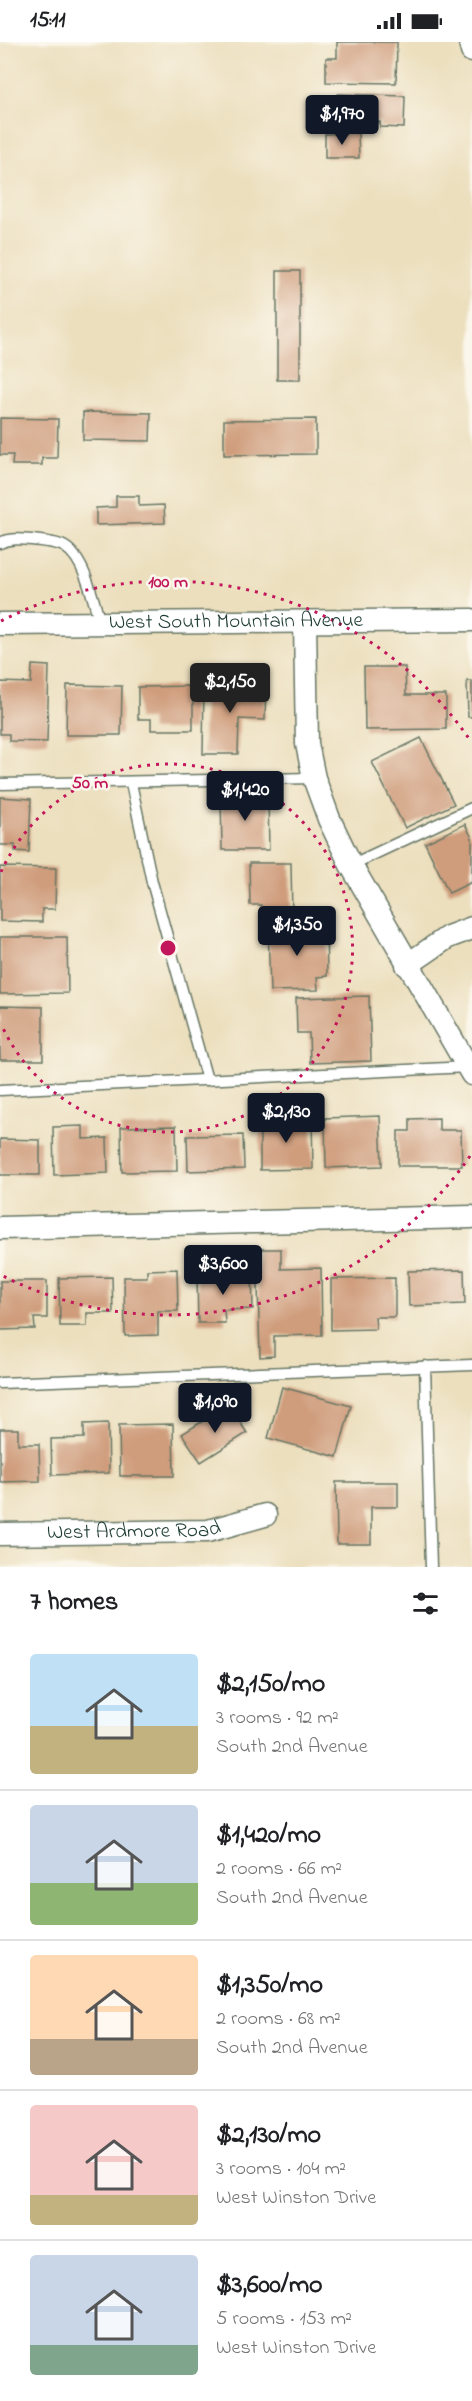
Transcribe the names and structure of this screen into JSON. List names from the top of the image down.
{
  "streets": {
    "street": ["West South Mountain Avenue", "West Ardmore Road"]
  },
  "page": {
    "status": "15:11",
    "price": [
      "$1,970",
      "$2,150",
      "$1,420",
      "$1,350",
      "$2,130",
      "$3,600",
      "$1,090"
    ],
    "heading": "7 homes",
    "list": [
      {
        "name": "$2,150/mo",
        "note": "3 rooms · 92 m² · South 2nd Avenue"
      },
      {
        "name": "$1,420/mo",
        "note": "2 rooms · 66 m² · South 2nd Avenue"
      },
      {
        "name": "$1,350/mo",
        "note": "2 rooms · 68 m² · South 2nd Avenue"
      },
      {
        "name": "$2,130/mo",
        "note": "3 rooms · 104 m² · West Winston Drive"
      },
      {
        "name": "$3,600/mo",
        "note": "5 rooms · 153 m² · West Winston Drive"
      }
    ]
  },
  "rings": ["100 m", "50 m"]
}
